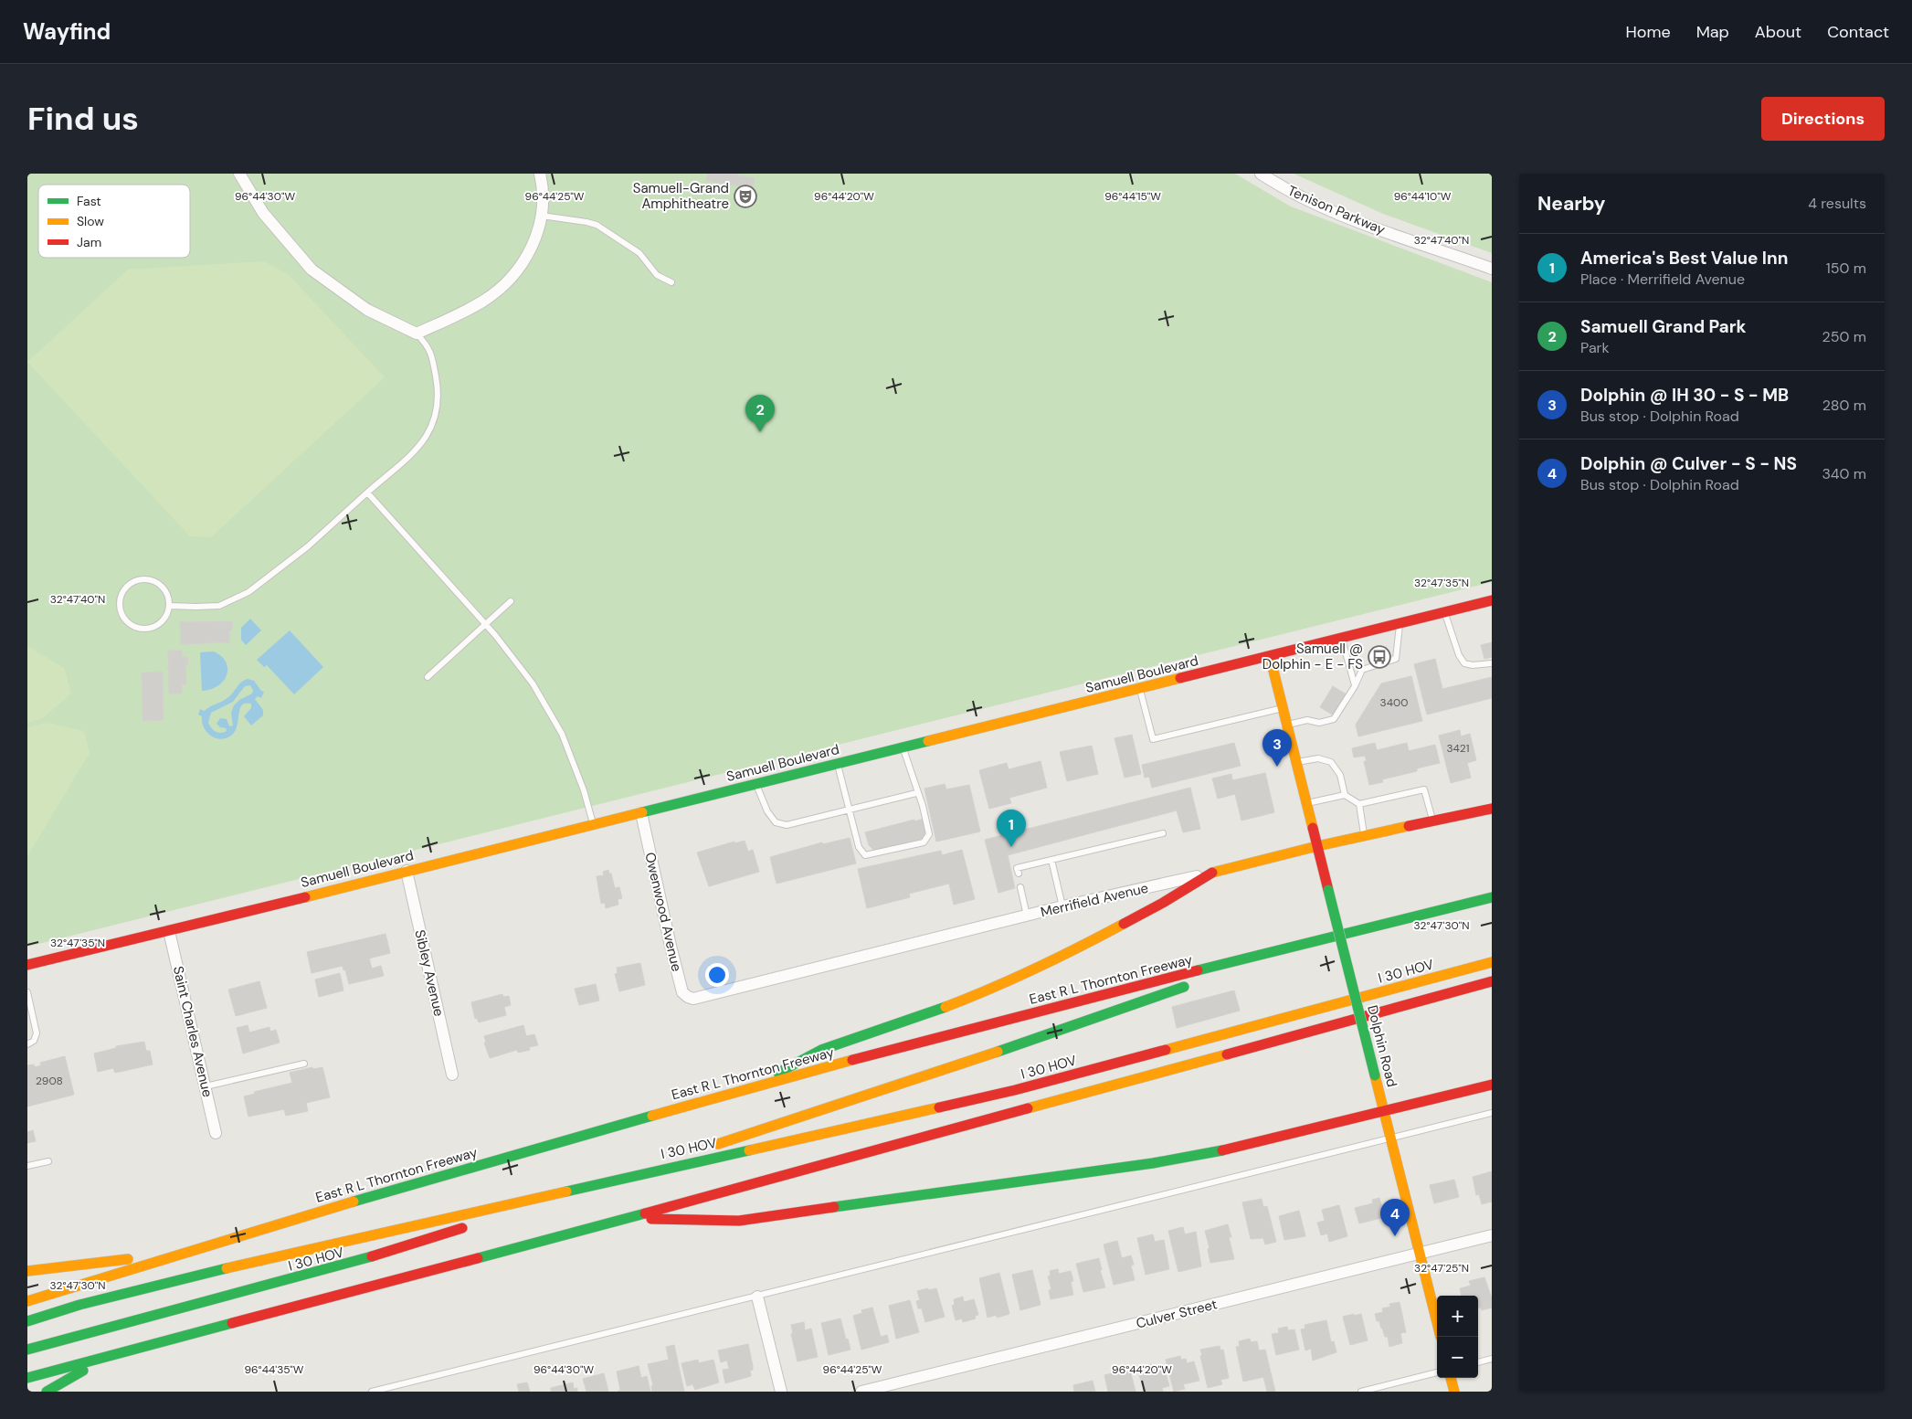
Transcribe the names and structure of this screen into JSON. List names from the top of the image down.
{
  "streets": {
    "main road": [
      "Samuell Boulevard",
      "Merrifield Avenue",
      "I 30 HOV",
      "East R L Thornton Freeway",
      "Dolphin Road"
    ],
    "street": [
      "Tenison Parkway",
      "Owenwood Avenue",
      "Sibley Avenue",
      "Saint Charles Avenue",
      "Culver Street"
    ]
  },
  "crossings": [
    ["Samuell Boulevard", "Owenwood Avenue"],
    ["Samuell Boulevard", "Sibley Avenue"],
    ["Samuell Boulevard", "Saint Charles Avenue"],
    ["Samuell Boulevard", "Dolphin Road"],
    ["Merrifield Avenue", "Owenwood Avenue"],
    ["Merrifield Avenue", "Dolphin Road"],
    ["Dolphin Road", "Culver Street"]
  ],
  "places": {
    "theatre": ["Samuell-Grand Amphitheatre"],
    "bus stop": ["Samuell @ Dolphin - E - FS"]
  },
  "house_numbers": ["3400", "3421", "2908"],
  "legend": ["Fast", "Slow", "Jam"],
  "page": {
    "header": "Wayfind",
    "nav": [
      "Home",
      "Map",
      "About",
      "Contact"
    ],
    "buttons": "Directions",
    "title": "Find us",
    "heading": ["Nearby", "4 results"],
    "list": [
      {
        "mark": "1",
        "name": "America's Best Value Inn",
        "note": "Place · Merrifield Avenue",
        "value": "150 m"
      },
      {
        "mark": "2",
        "name": "Samuell Grand Park",
        "note": "Park",
        "value": "250 m"
      },
      {
        "mark": "3",
        "name": "Dolphin @ IH 30 - S - MB",
        "note": "Bus stop · Dolphin Road",
        "value": "280 m"
      },
      {
        "mark": "4",
        "name": "Dolphin @ Culver - S - NS",
        "note": "Bus stop · Dolphin Road",
        "value": "340 m"
      }
    ],
    "pins": [
      "2",
      "3",
      "1",
      "4"
    ],
    "map_buttons": ["+", "−"]
  },
  "coordinates": [
    "96°44'30\"W",
    "96°44'25\"W",
    "96°44'20\"W",
    "96°44'15\"W",
    "96°44'10\"W",
    "32°47'40\"N",
    "32°47'35\"N",
    "32°47'30\"N",
    "32°47'25\"N",
    "96°44'35\"W"
  ]
}
